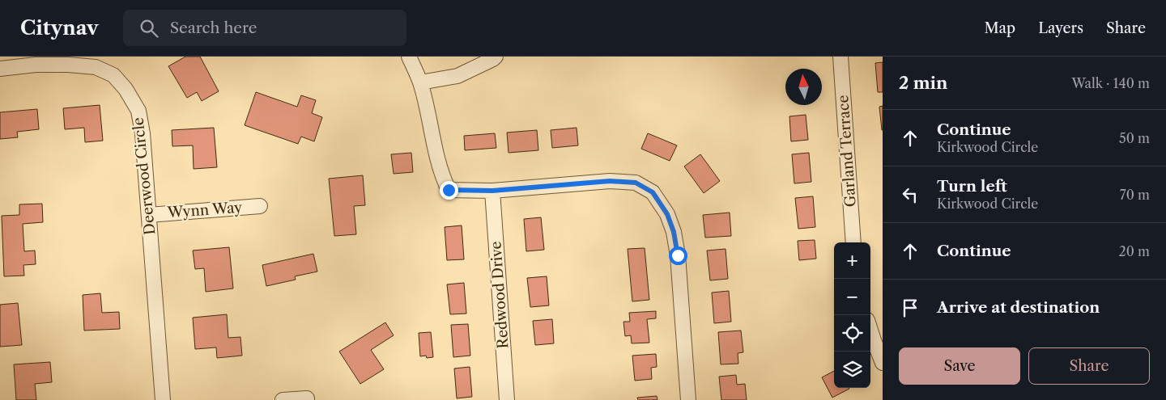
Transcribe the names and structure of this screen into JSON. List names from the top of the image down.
{
  "streets": {
    "street": [
      "Garland Terrace",
      "Deerwood Circle",
      "Wynn Way",
      "Redwood Drive"
    ]
  },
  "crossings": [
    ["Deerwood Circle", "Wynn Way"]
  ],
  "north": "top",
  "page": {
    "header": "Citynav",
    "search": "Search here",
    "nav": ["Map", "Layers", "Share"],
    "heading": ["2 min", "Walk · 140 m"],
    "list": [
      ["Continue", "Kirkwood Circle", "50 m"],
      ["Turn left", "Kirkwood Circle", "70 m"],
      ["Continue", "20 m"],
      "Arrive at destination"
    ],
    "map_buttons": ["+", "−"],
    "buttons": ["Save", "Share"]
  }
}
